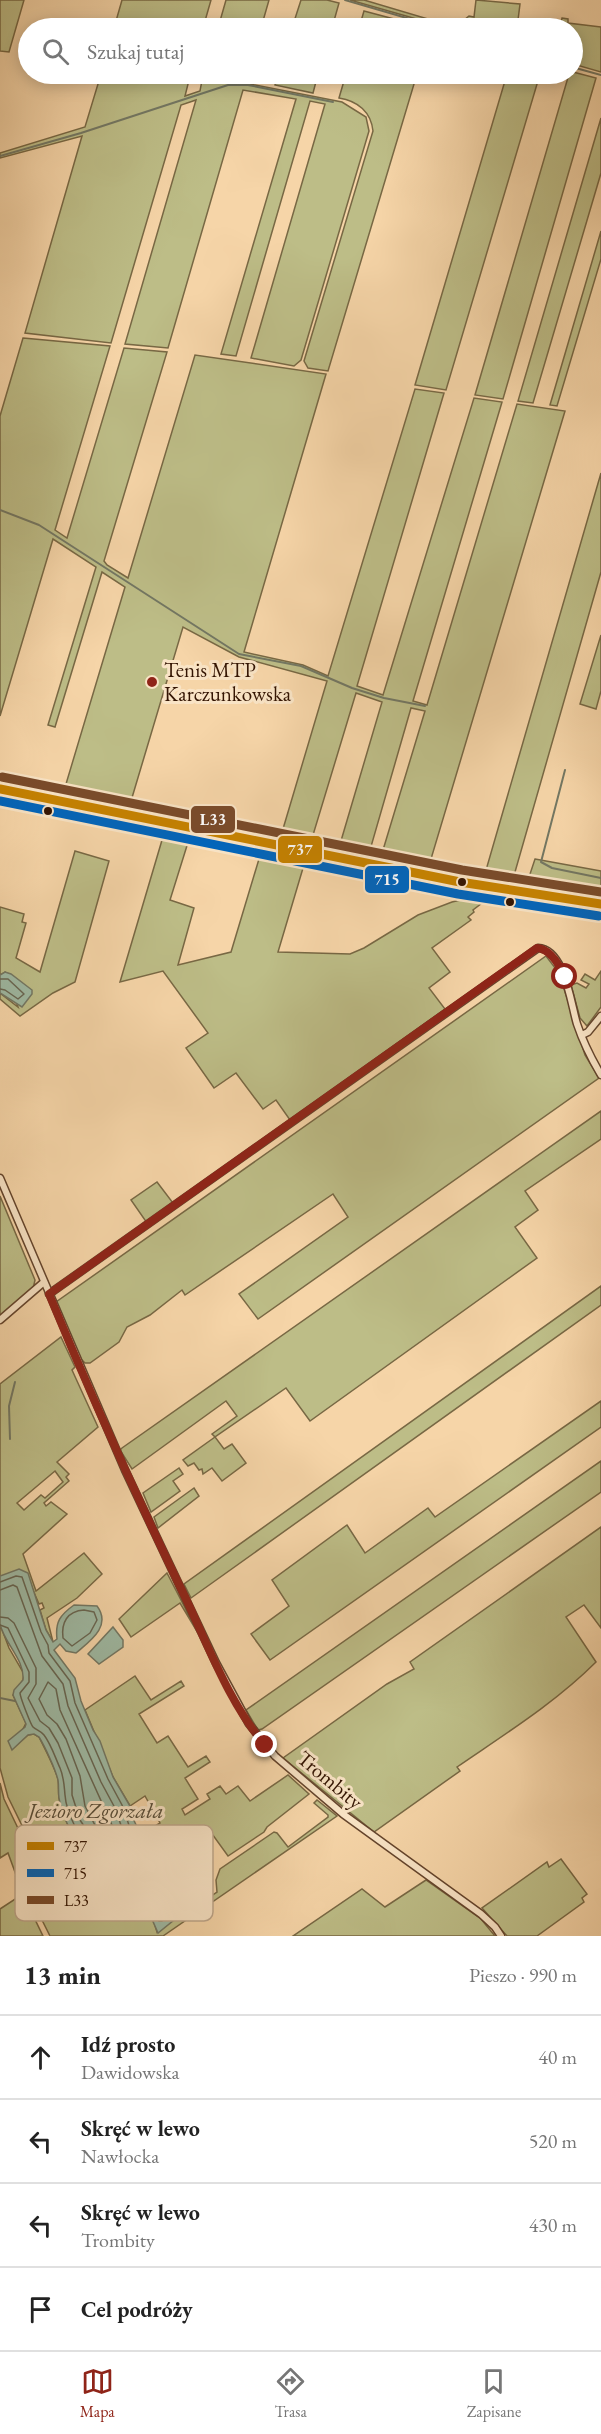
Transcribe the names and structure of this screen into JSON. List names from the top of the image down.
{
  "streets": {
    "street": ["Trombity"]
  },
  "water": ["Jezioro Zgorzała"],
  "places": ["Tenis MTP Karczunkowska"],
  "lines": ["transit line L33", "transit line 737", "transit line 715"],
  "legend": ["737", "715", "L33"],
  "page": {
    "search": "Szukaj tutaj",
    "heading": ["13 min", "Pieszo · 990 m"],
    "list": [
      ["Idź prosto", "Dawidowska", "40 m"],
      ["Skręć w lewo", "Nawłocka", "520 m"],
      ["Skręć w lewo", "Trombity", "430 m"],
      "Cel podróży"
    ],
    "nav": ["Mapa", "Trasa", "Zapisane"]
  }
}
